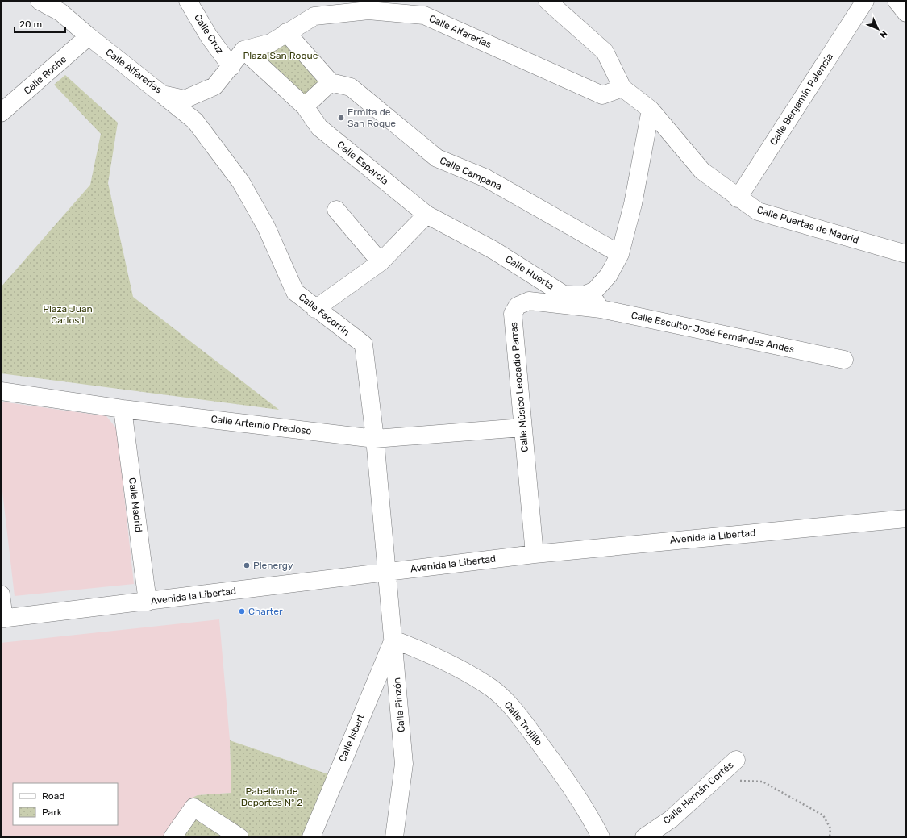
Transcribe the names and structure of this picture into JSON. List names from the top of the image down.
{
  "streets": {
    "street": [
      "Calle Alfarerías",
      "Calle Cruz",
      "Calle Roche",
      "Calle Benjamín Palencia",
      "Calle Esparcia",
      "Calle Campana",
      "Calle Puertas de Madrid",
      "Calle Huerta",
      "Calle Facorrin",
      "Calle Escultor José Fernández Andes",
      "Calle Músico Leocadio Parras",
      "Calle Artemio Precioso",
      "Calle Madrid",
      "Avenida la Libertad",
      "Calle Pinzón",
      "Calle Trujillo",
      "Calle Isbert",
      "Calle Hernán Cortés"
    ]
  },
  "crossings": [
    ["Calle Alfarerías", "Calle Cruz"],
    ["Calle Alfarerías", "Calle Roche"],
    ["Calle Alfarerías", "Calle Esparcia"],
    ["Calle Alfarerías", "Calle Puertas de Madrid"],
    ["Calle Alfarerías", "Calle Facorrin"],
    ["Calle Benjamín Palencia", "Calle Puertas de Madrid"],
    ["Calle Esparcia", "Calle Huerta"],
    ["Calle Campana", "Calle Huerta"],
    ["Calle Puertas de Madrid", "Calle Huerta"],
    ["Calle Facorrin", "Calle Artemio Precioso"],
    ["Calle Facorrin", "Avenida la Libertad"],
    ["Calle Facorrin", "Calle Pinzón"],
    ["Calle Escultor José Fernández Andes", "Calle Músico Leocadio Parras"],
    ["Calle Músico Leocadio Parras", "Calle Artemio Precioso"],
    ["Calle Músico Leocadio Parras", "Avenida la Libertad"],
    ["Calle Artemio Precioso", "Calle Madrid"],
    ["Calle Madrid", "Avenida la Libertad"],
    ["Avenida la Libertad", "Calle Pinzón"],
    ["Calle Pinzón", "Calle Trujillo"],
    ["Calle Pinzón", "Calle Isbert"],
    ["Calle Trujillo", "Calle Isbert"]
  ],
  "parks": ["Plaza San Roque", "Plaza Juan Carlos I", "Pabellón de Deportes Nº 2"],
  "places": ["Ermita de San Roque", "Plenergy", "Charter"],
  "legend": ["Road", "Park"],
  "scale_bar": "20 m",
  "north": "bottom right"
}
